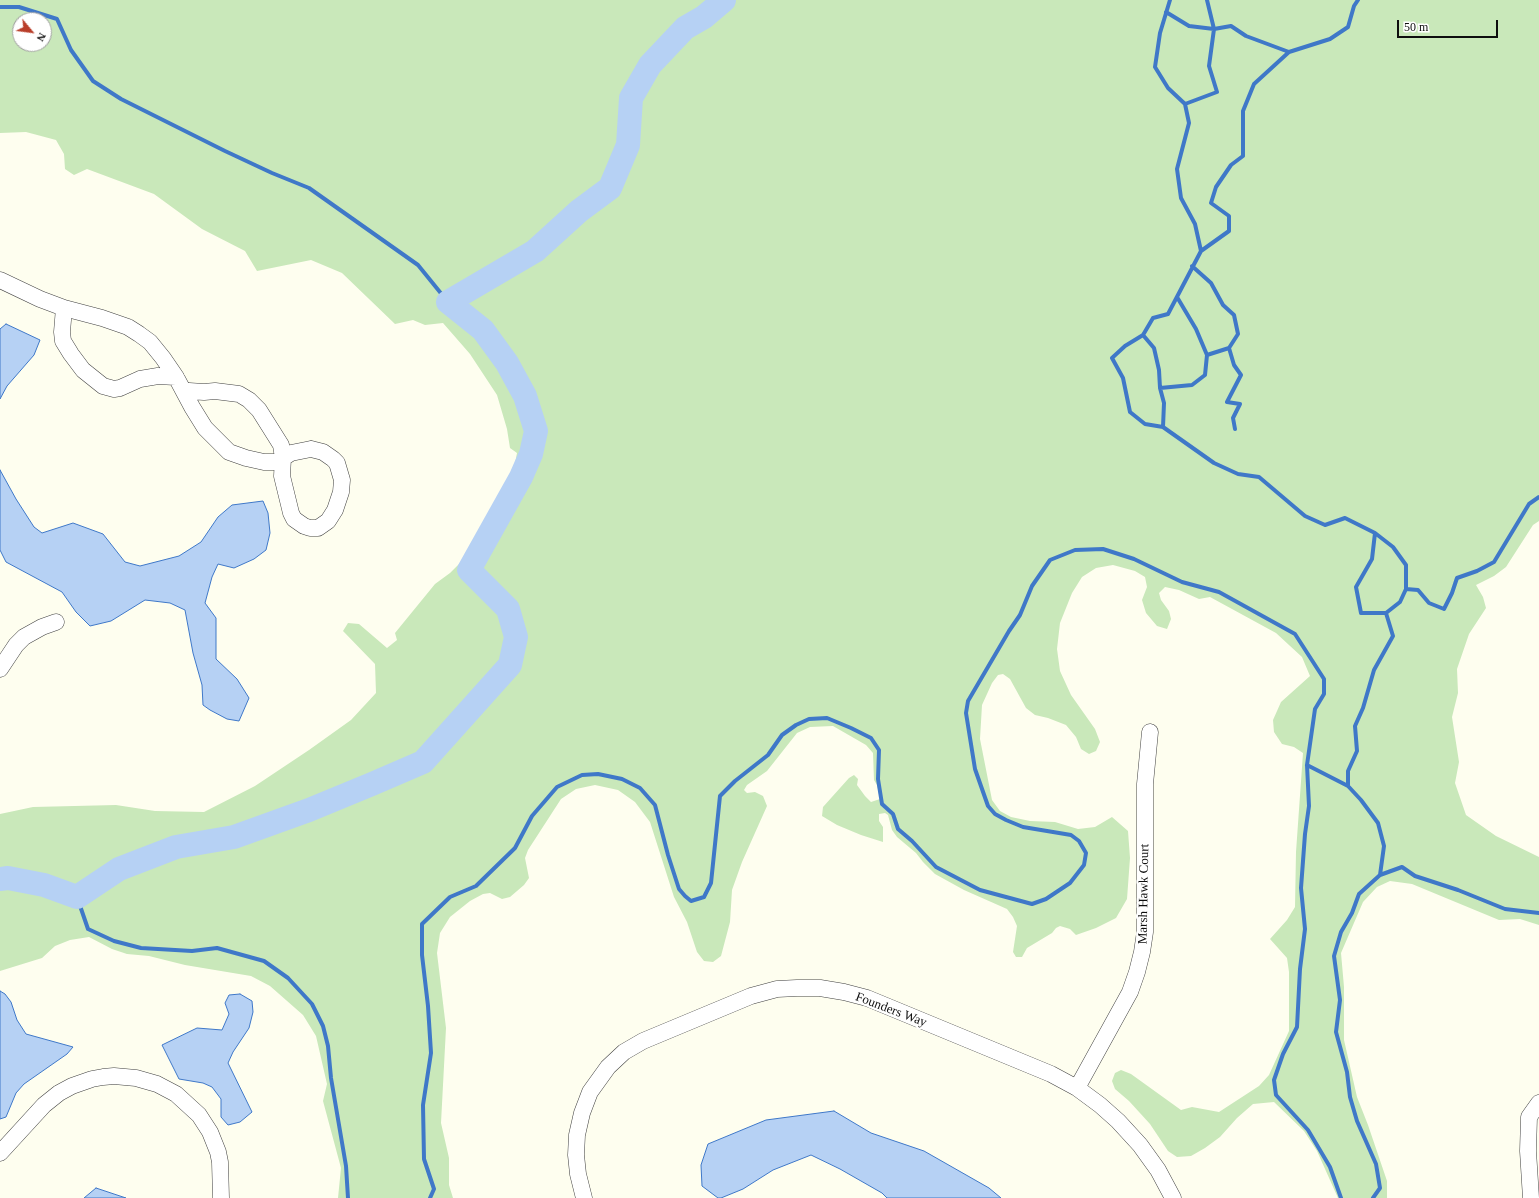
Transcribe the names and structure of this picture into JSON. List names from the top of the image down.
{
  "streets": {
    "street": ["Marsh Hawk Court", "Founders Way"]
  },
  "crossings": [
    ["Marsh Hawk Court", "Founders Way"]
  ],
  "scale_bar": "50 m",
  "north": "bottom right"
}
